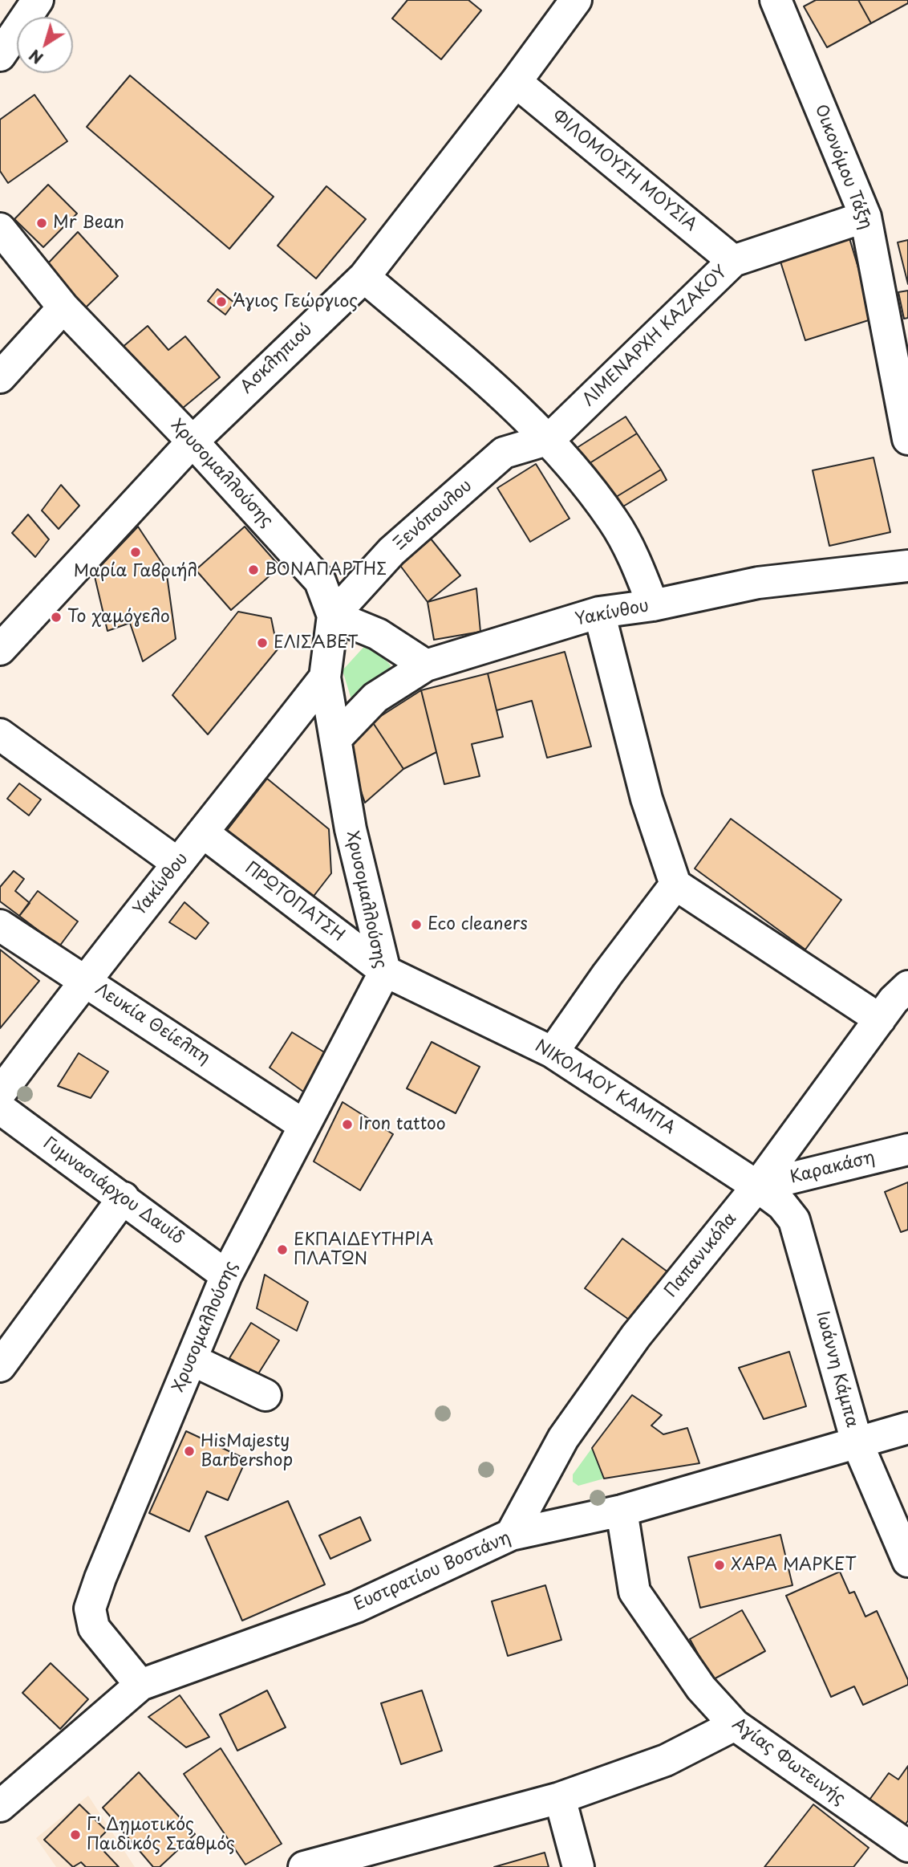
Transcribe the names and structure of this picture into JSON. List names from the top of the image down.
{
  "streets": {
    "street": [
      "Οικονόμου Τάξη",
      "ΦΙΛΟΜΟΥΣΗ ΜΟΥΣΙΑ",
      "ΛΙΜΕΝΑΡΧΗ ΚΑΖΑΚΟΥ",
      "Ασκληπιού",
      "Χρυσομαλλούσης",
      "Ξενόπουλου",
      "Υακίνθου",
      "ΠΡΩΤΟΠΑΤΣΗ",
      "Λευκία Θείελπη",
      "ΝΙΚΟΛΑΟΥ ΚΑΜΠΑ",
      "Καρακάση",
      "Γυμνασιάρχου Δαυίδ",
      "Παπανικόλα",
      "Ιωάννη Κάμπα",
      "Ευστρατίου Βοστάνη",
      "Αγίας Φωτεινής"
    ]
  },
  "crossings": [
    ["Οικονόμου Τάξη", "ΛΙΜΕΝΑΡΧΗ ΚΑΖΑΚΟΥ"],
    ["ΦΙΛΟΜΟΥΣΗ ΜΟΥΣΙΑ", "ΛΙΜΕΝΑΡΧΗ ΚΑΖΑΚΟΥ"],
    ["ΦΙΛΟΜΟΥΣΗ ΜΟΥΣΙΑ", "Ασκληπιού"],
    ["ΛΙΜΕΝΑΡΧΗ ΚΑΖΑΚΟΥ", "Ξενόπουλου"],
    ["Ασκληπιού", "Χρυσομαλλούσης"],
    ["Χρυσομαλλούσης", "Ξενόπουλου"],
    ["Χρυσομαλλούσης", "Υακίνθου"],
    ["Χρυσομαλλούσης", "ΠΡΩΤΟΠΑΤΣΗ"],
    ["Χρυσομαλλούσης", "Λευκία Θείελπη"],
    ["Χρυσομαλλούσης", "ΝΙΚΟΛΑΟΥ ΚΑΜΠΑ"],
    ["Χρυσομαλλούσης", "Γυμνασιάρχου Δαυίδ"],
    ["Χρυσομαλλούσης", "Ευστρατίου Βοστάνη"],
    ["Υακίνθου", "ΠΡΩΤΟΠΑΤΣΗ"],
    ["Υακίνθου", "Λευκία Θείελπη"],
    ["ΠΡΩΤΟΠΑΤΣΗ", "ΝΙΚΟΛΑΟΥ ΚΑΜΠΑ"],
    ["ΝΙΚΟΛΑΟΥ ΚΑΜΠΑ", "Καρακάση"],
    ["ΝΙΚΟΛΑΟΥ ΚΑΜΠΑ", "Παπανικόλα"],
    ["ΝΙΚΟΛΑΟΥ ΚΑΜΠΑ", "Ιωάννη Κάμπα"],
    ["Καρακάση", "Παπανικόλα"],
    ["Καρακάση", "Ιωάννη Κάμπα"],
    ["Παπανικόλα", "Ιωάννη Κάμπα"],
    ["Παπανικόλα", "Ευστρατίου Βοστάνη"],
    ["Ιωάννη Κάμπα", "Ευστρατίου Βοστάνη"],
    ["Ευστρατίου Βοστάνη", "Αγίας Φωτεινής"]
  ],
  "places": [
    "Mr Bean",
    "Άγιος Γεώργιος",
    "Μαρία Γαβριήλ",
    "ΒΟΝΑΠΑΡΤΗΣ",
    "Το χαμόγελο",
    "ΕΛΙΣΑΒΕΤ",
    "Eco cleaners",
    "Iron tattoo",
    "ΕΚΠΑΙΔΕΥΤΗΡΙΑ ΠΛΑΤΩΝ",
    "HisMajesty Barbershop",
    "ΧΑΡΑ ΜΑΡΚΕΤ",
    "Γ' Δημοτικός Παιδικός Σταθμός"
  ],
  "north": "bottom left"
}
